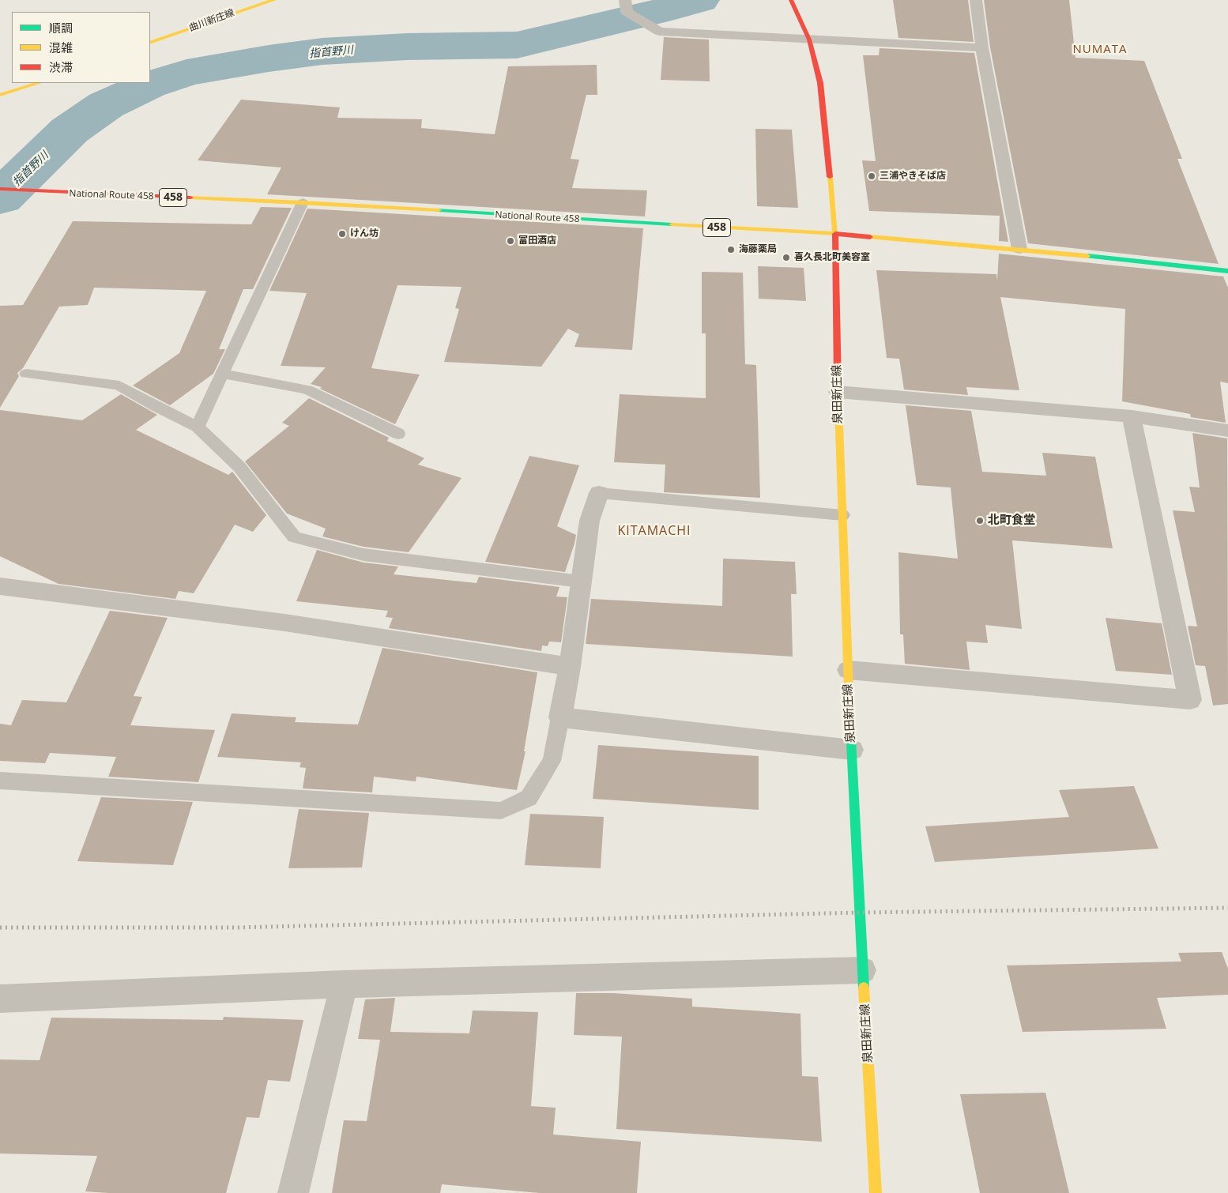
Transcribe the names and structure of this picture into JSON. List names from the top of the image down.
{
  "streets": {
    "main road": [
      "曲川新庄線",
      "National Route 458",
      "458",
      "泉田新庄線"
    ]
  },
  "crossings": [
    ["National Route 458", "泉田新庄線"]
  ],
  "districts": ["NUMATA", "KITAMACHI"],
  "water": ["指首野川"],
  "places": [
    "三浦やきそば店",
    "けん坊",
    "富田酒店",
    "海藤薬局",
    "喜久長北町美容室",
    "北町食堂"
  ],
  "legend": ["順調", "混雑", "渋滞"]
}
